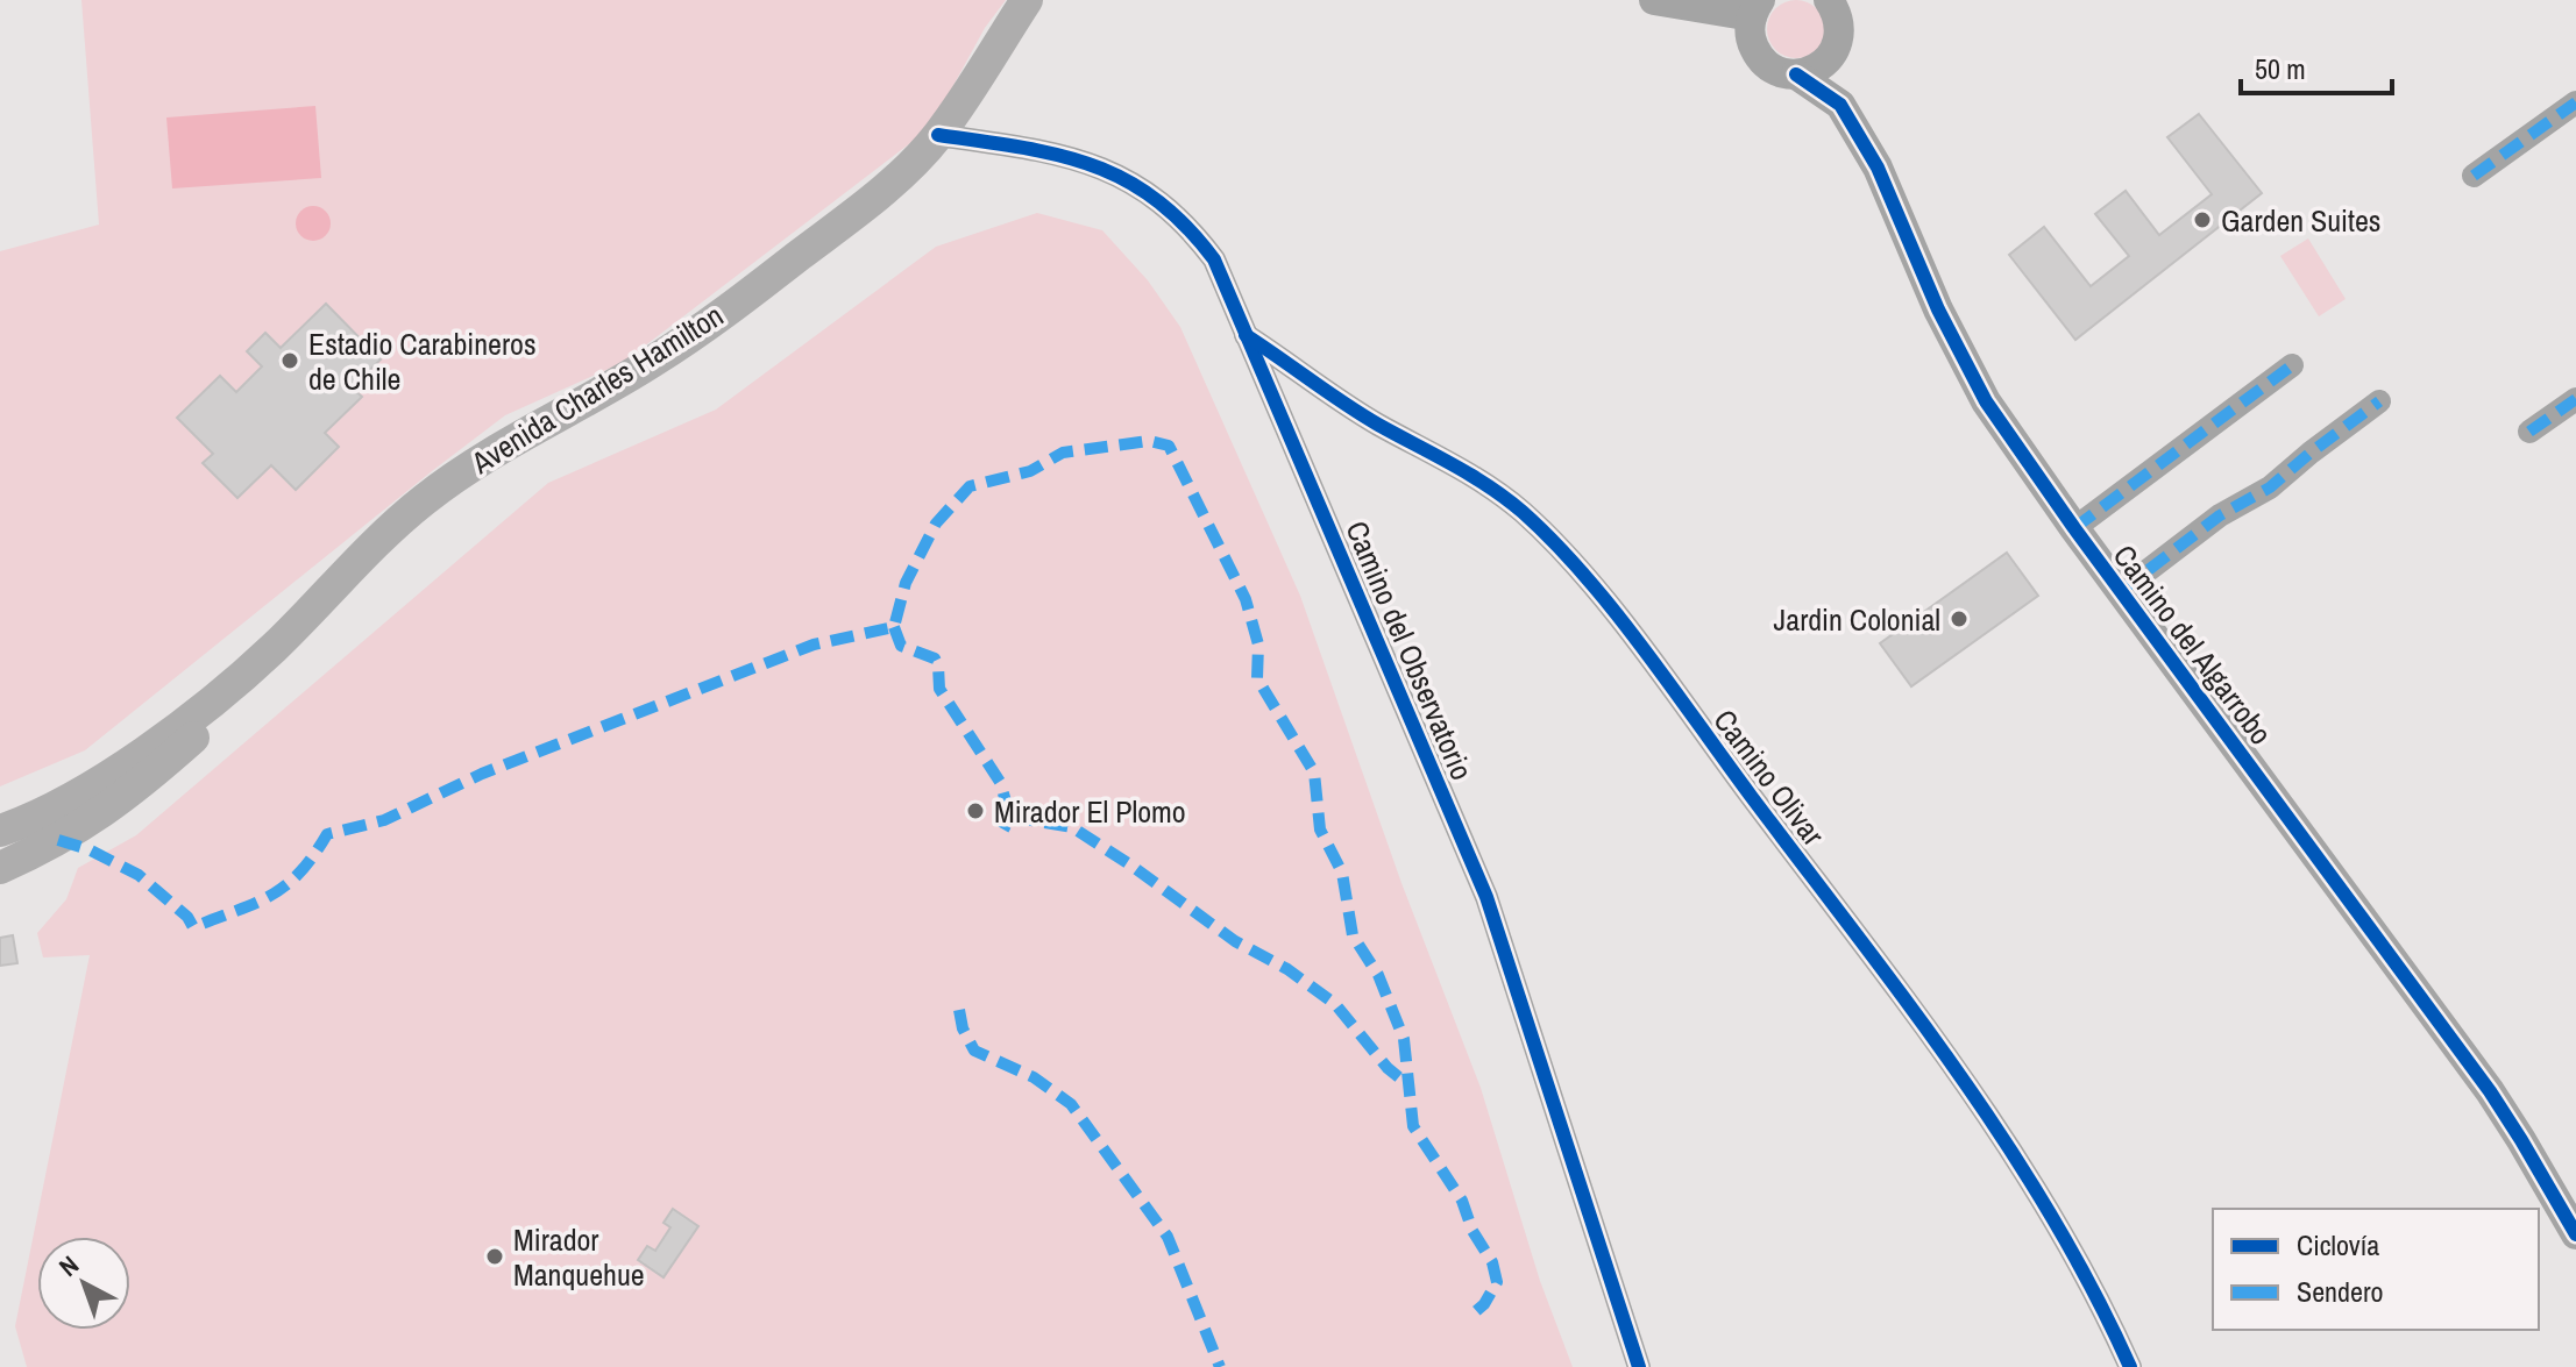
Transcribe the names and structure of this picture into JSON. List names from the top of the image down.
{
  "streets": {
    "main road": ["Avenida Charles Hamilton"],
    "street": ["Camino del Algarrobo", "Camino del Observatorio", "Camino Olivar"]
  },
  "crossings": [
    ["Avenida Charles Hamilton", "Camino del Observatorio"],
    ["Camino del Observatorio", "Camino Olivar"]
  ],
  "places": [
    "Garden Suites",
    "Estadio Carabineros de Chile",
    "Jardin Colonial",
    "Mirador El Plomo",
    "Mirador Manquehue"
  ],
  "legend": ["Ciclovía", "Sendero"],
  "scale_bar": "50 m",
  "north": "top left"
}
